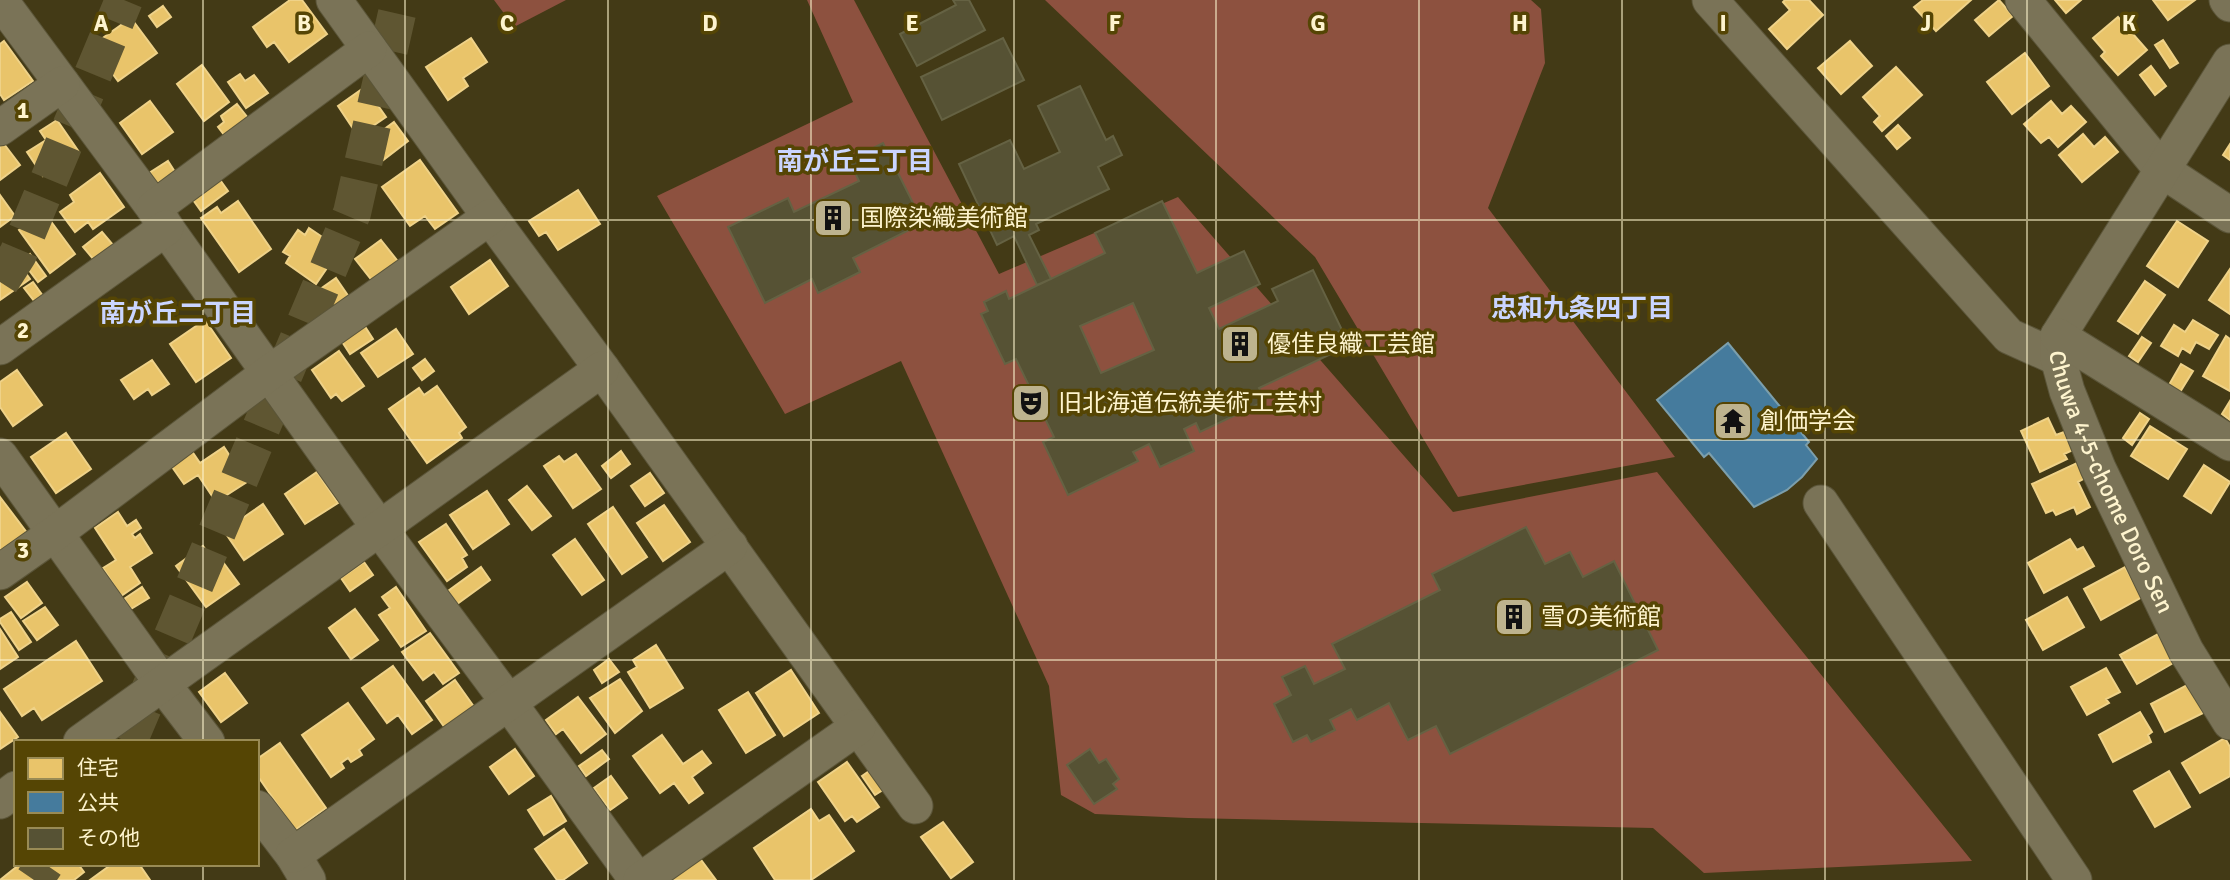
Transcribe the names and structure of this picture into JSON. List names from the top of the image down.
{
  "streets": {
    "street": ["Chuwa 4-5-chome Doro Sen"]
  },
  "districts": ["南が丘三丁目", "忠和九条四丁目", "南が丘二丁目"],
  "places": {
    "building": ["国際染織美術館", "優佳良織工芸館", "雪の美術館"],
    "theatre": ["旧北海道伝統美術工芸村"],
    "temple": ["創価学会"]
  },
  "legend": ["住宅", "公共", "その他"],
  "grid": {
    "columns": [
      "A",
      "B",
      "C",
      "D",
      "E",
      "F",
      "G",
      "H",
      "I",
      "J",
      "K"
    ],
    "rows": ["1", "2", "3"]
  }
}
